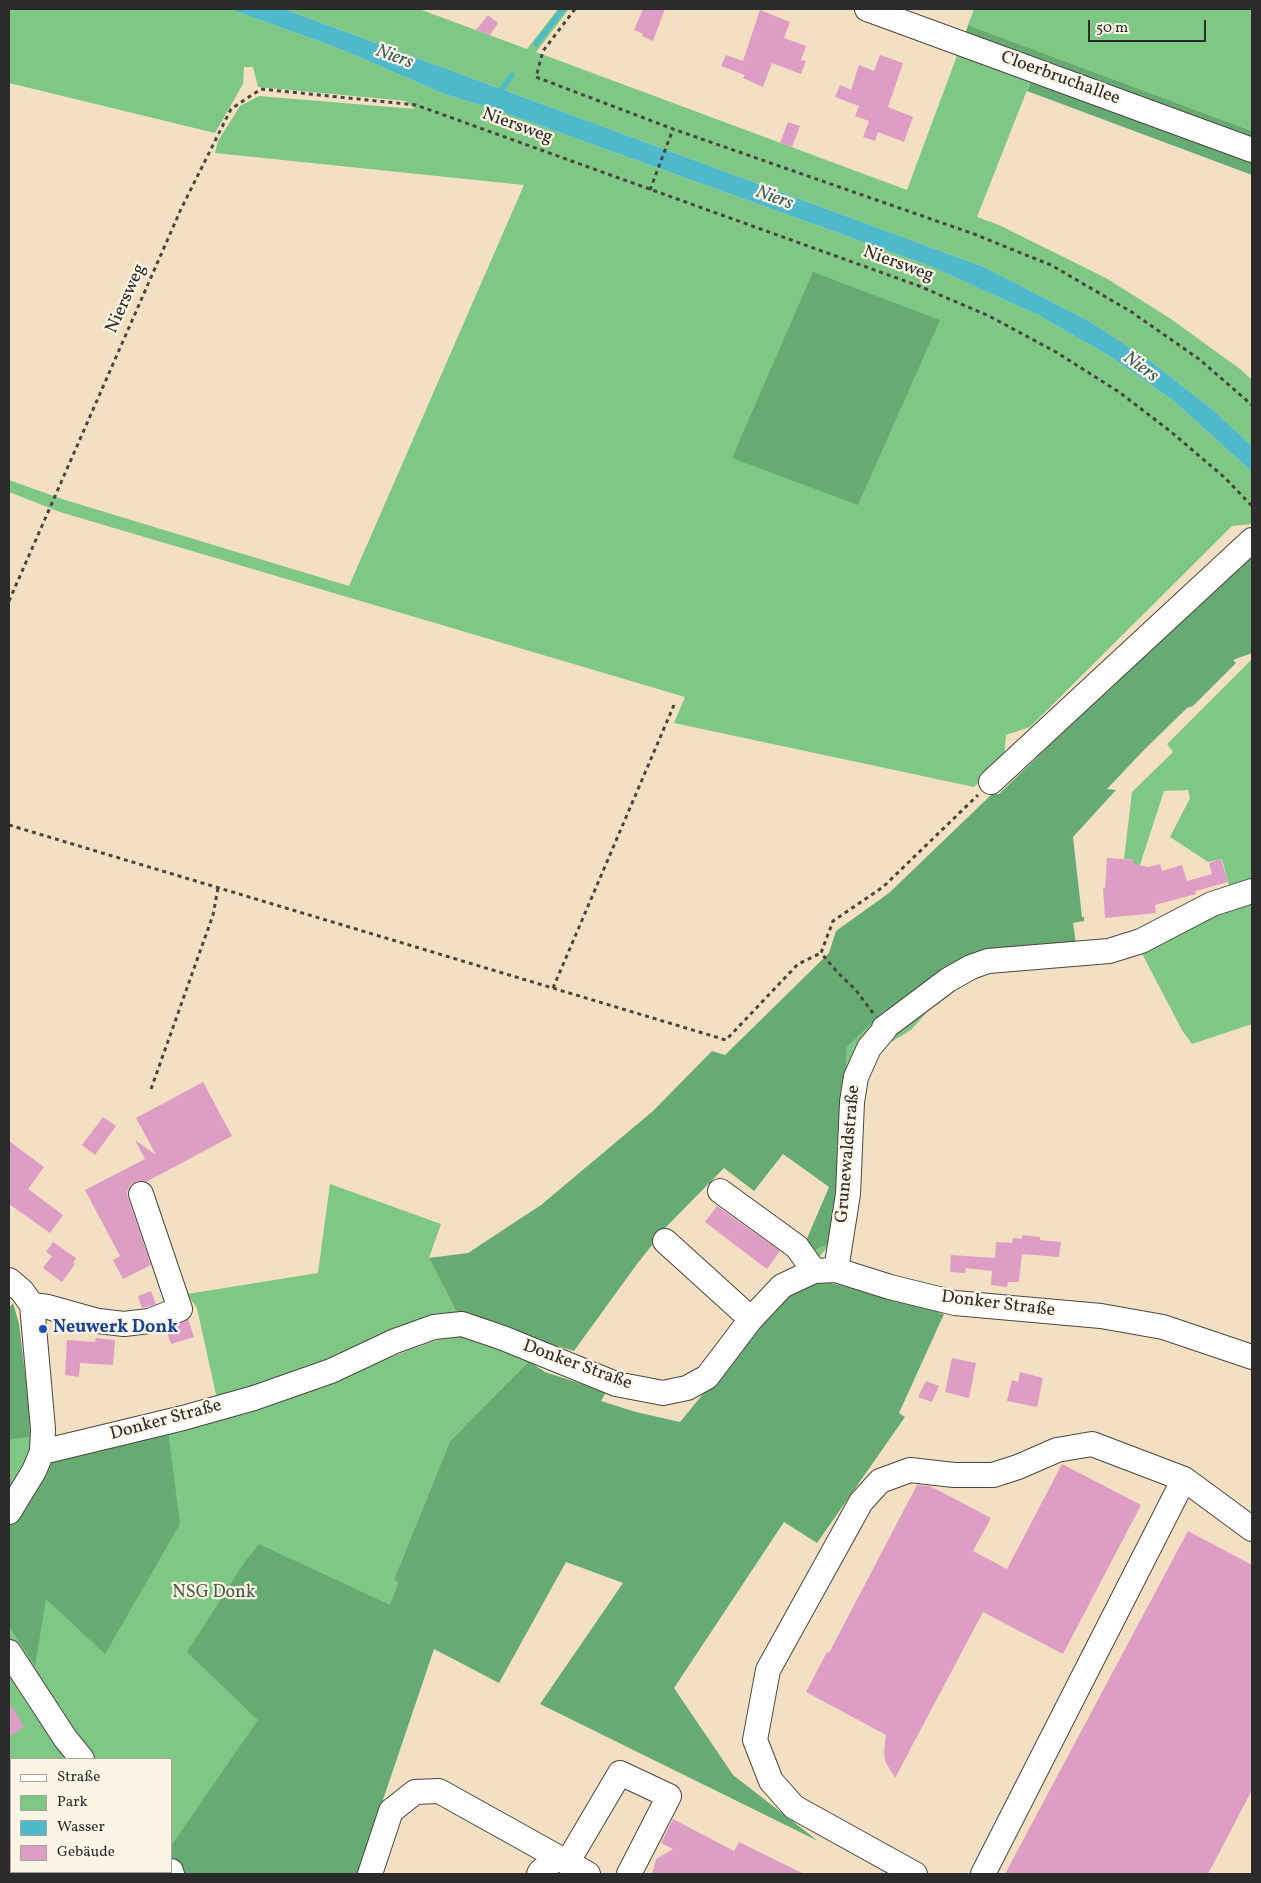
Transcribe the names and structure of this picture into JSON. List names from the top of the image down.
{
  "streets": {
    "street": ["Cloerbruchallee", "Grunewaldstraße", "Donker Straße"],
    "path": ["Niersweg"]
  },
  "crossings": [
    ["Grunewaldstraße", "Donker Straße"]
  ],
  "water": ["Niers"],
  "parks": ["NSG Donk"],
  "places": ["Neuwerk Donk"],
  "legend": [
    "Straße",
    "Park",
    "Wasser",
    "Gebäude"
  ],
  "scale_bar": "50 m"
}
